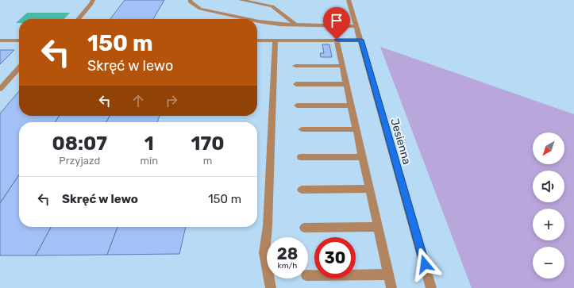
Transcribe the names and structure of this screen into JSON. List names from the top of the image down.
{
  "streets": {
    "street": ["Jesienna"]
  },
  "north": "bottom left",
  "page": {
    "turn": ["150 m", "Skręć w lewo"],
    "eta": [
      "08:07",
      "Przyjazd",
      "1",
      "min",
      "170",
      "m"
    ],
    "map_buttons": ["+", "−"],
    "list": [
      {
        "name": "Skręć w lewo",
        "value": "150 m"
      }
    ],
    "speed": "28 km/h",
    "limit": "30"
  }
}
